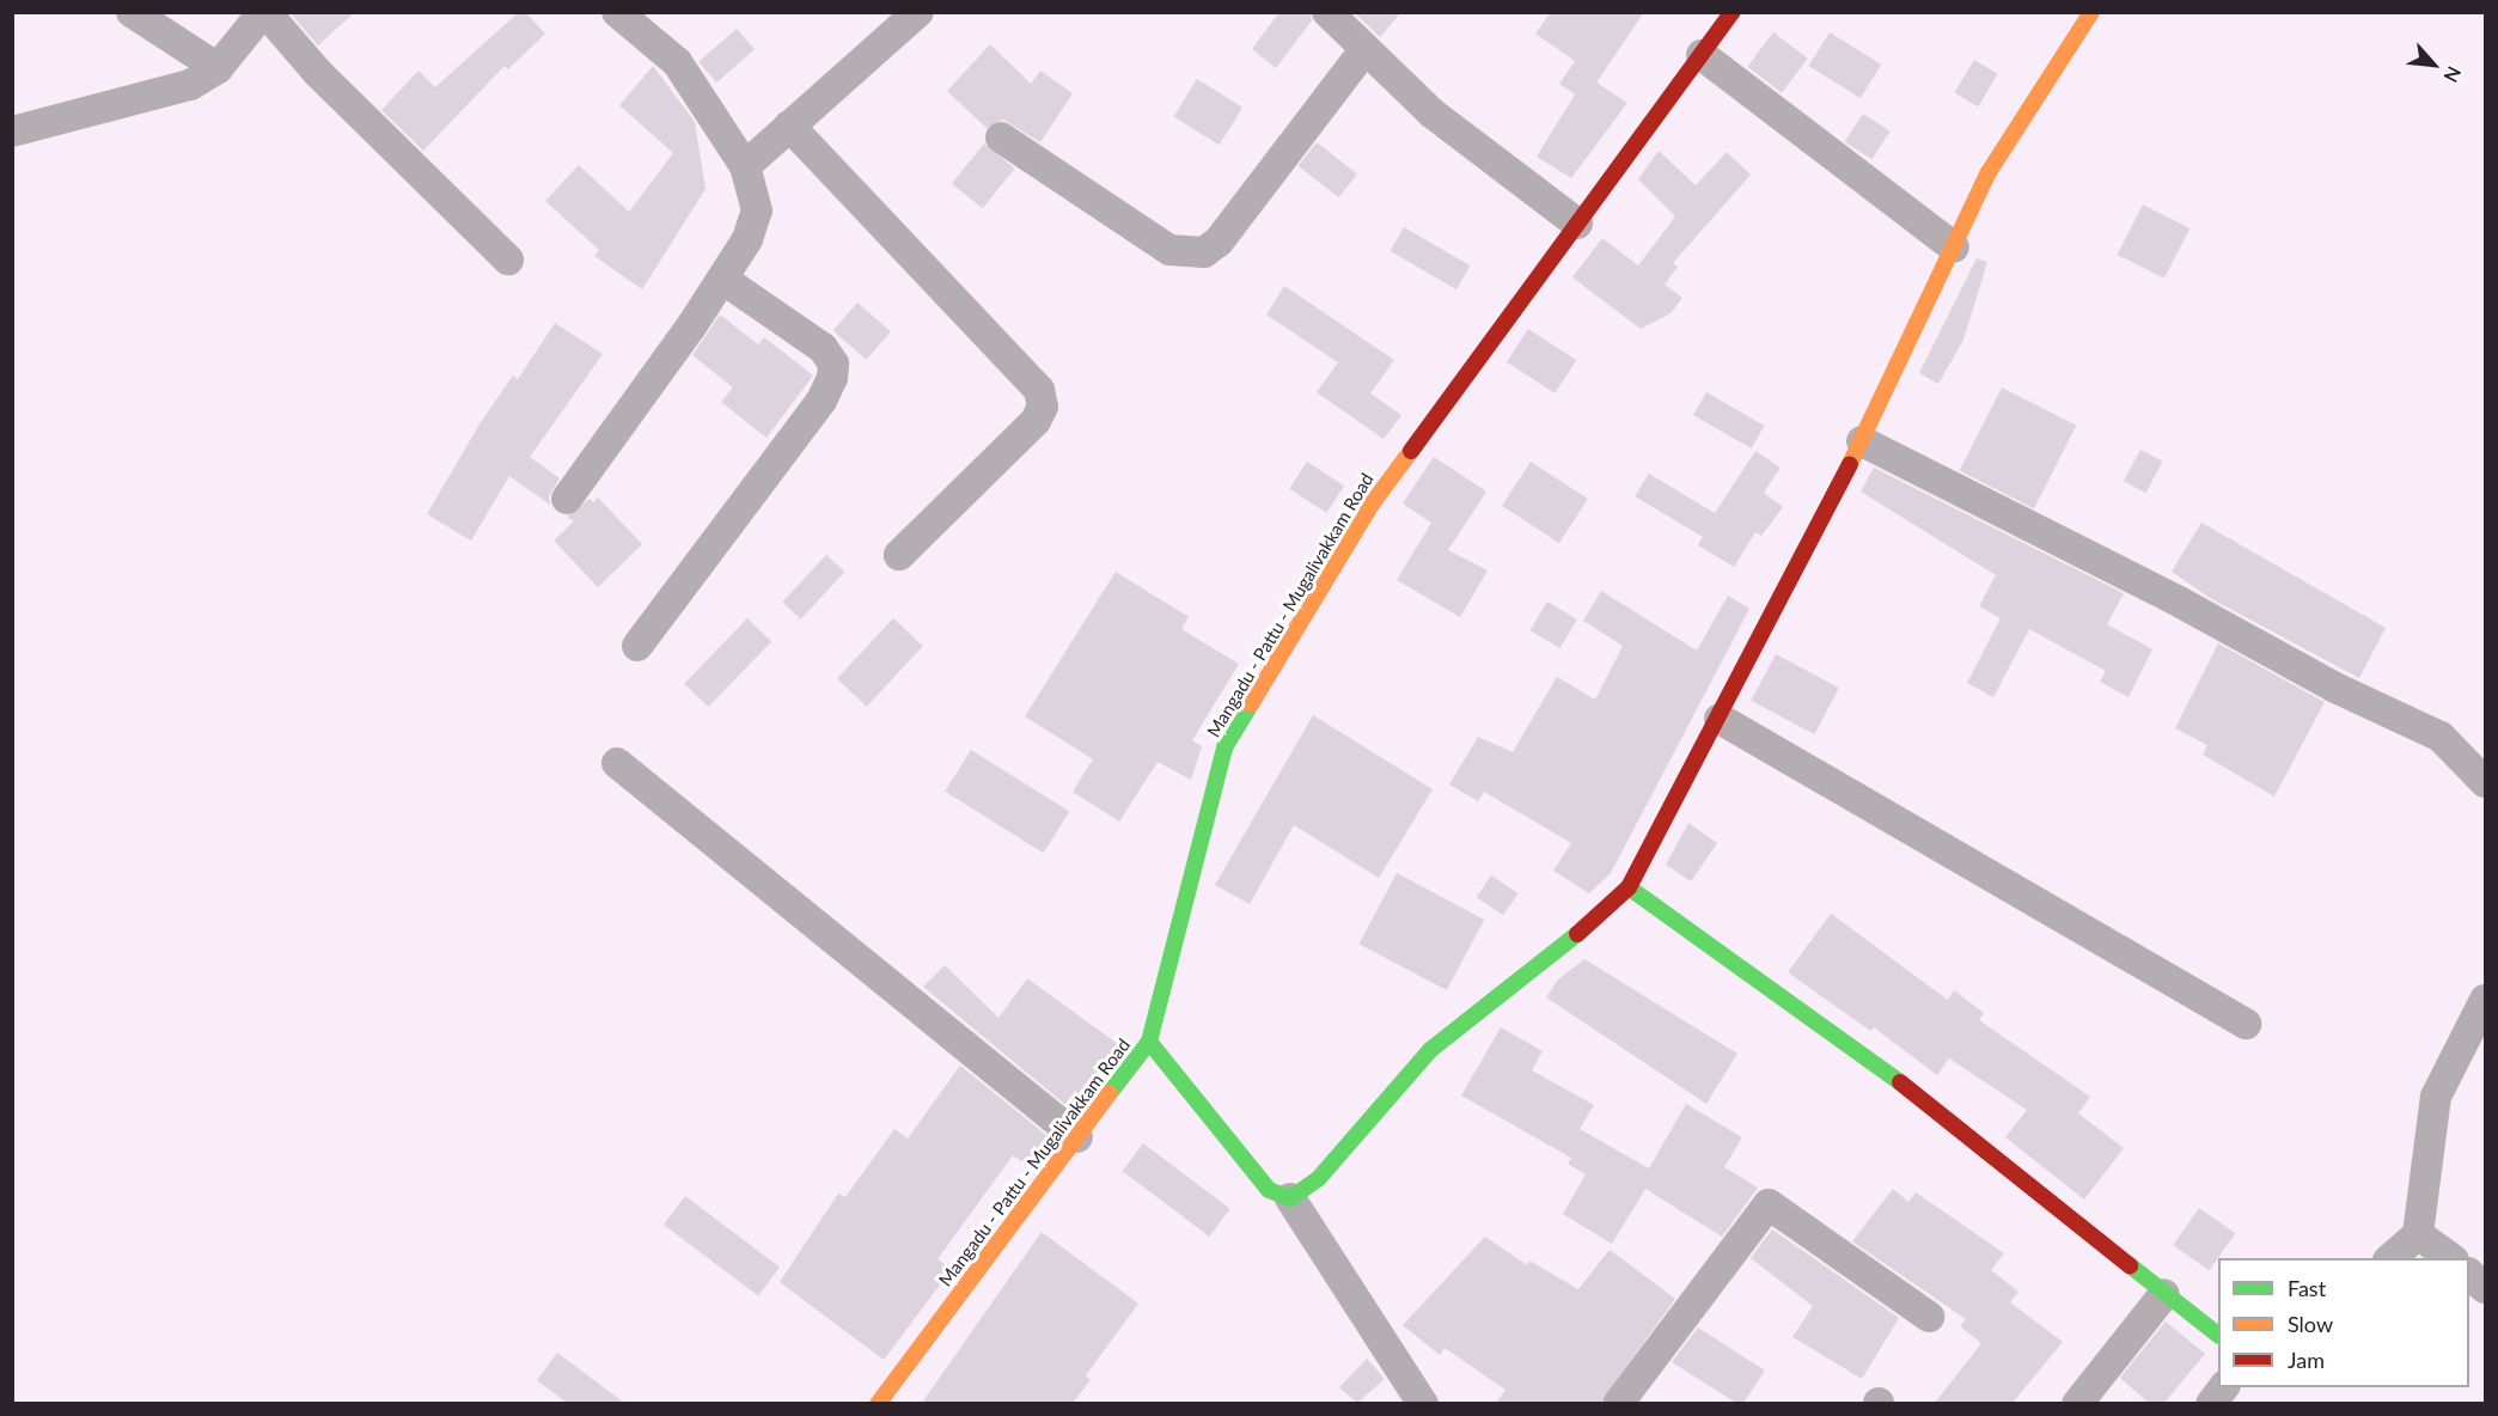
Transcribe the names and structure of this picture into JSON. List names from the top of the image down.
{
  "streets": {
    "street": ["Mangadu - Pattu - Mugalivakkam Road"]
  },
  "legend": ["Fast", "Slow", "Jam"],
  "north": "bottom right"
}
